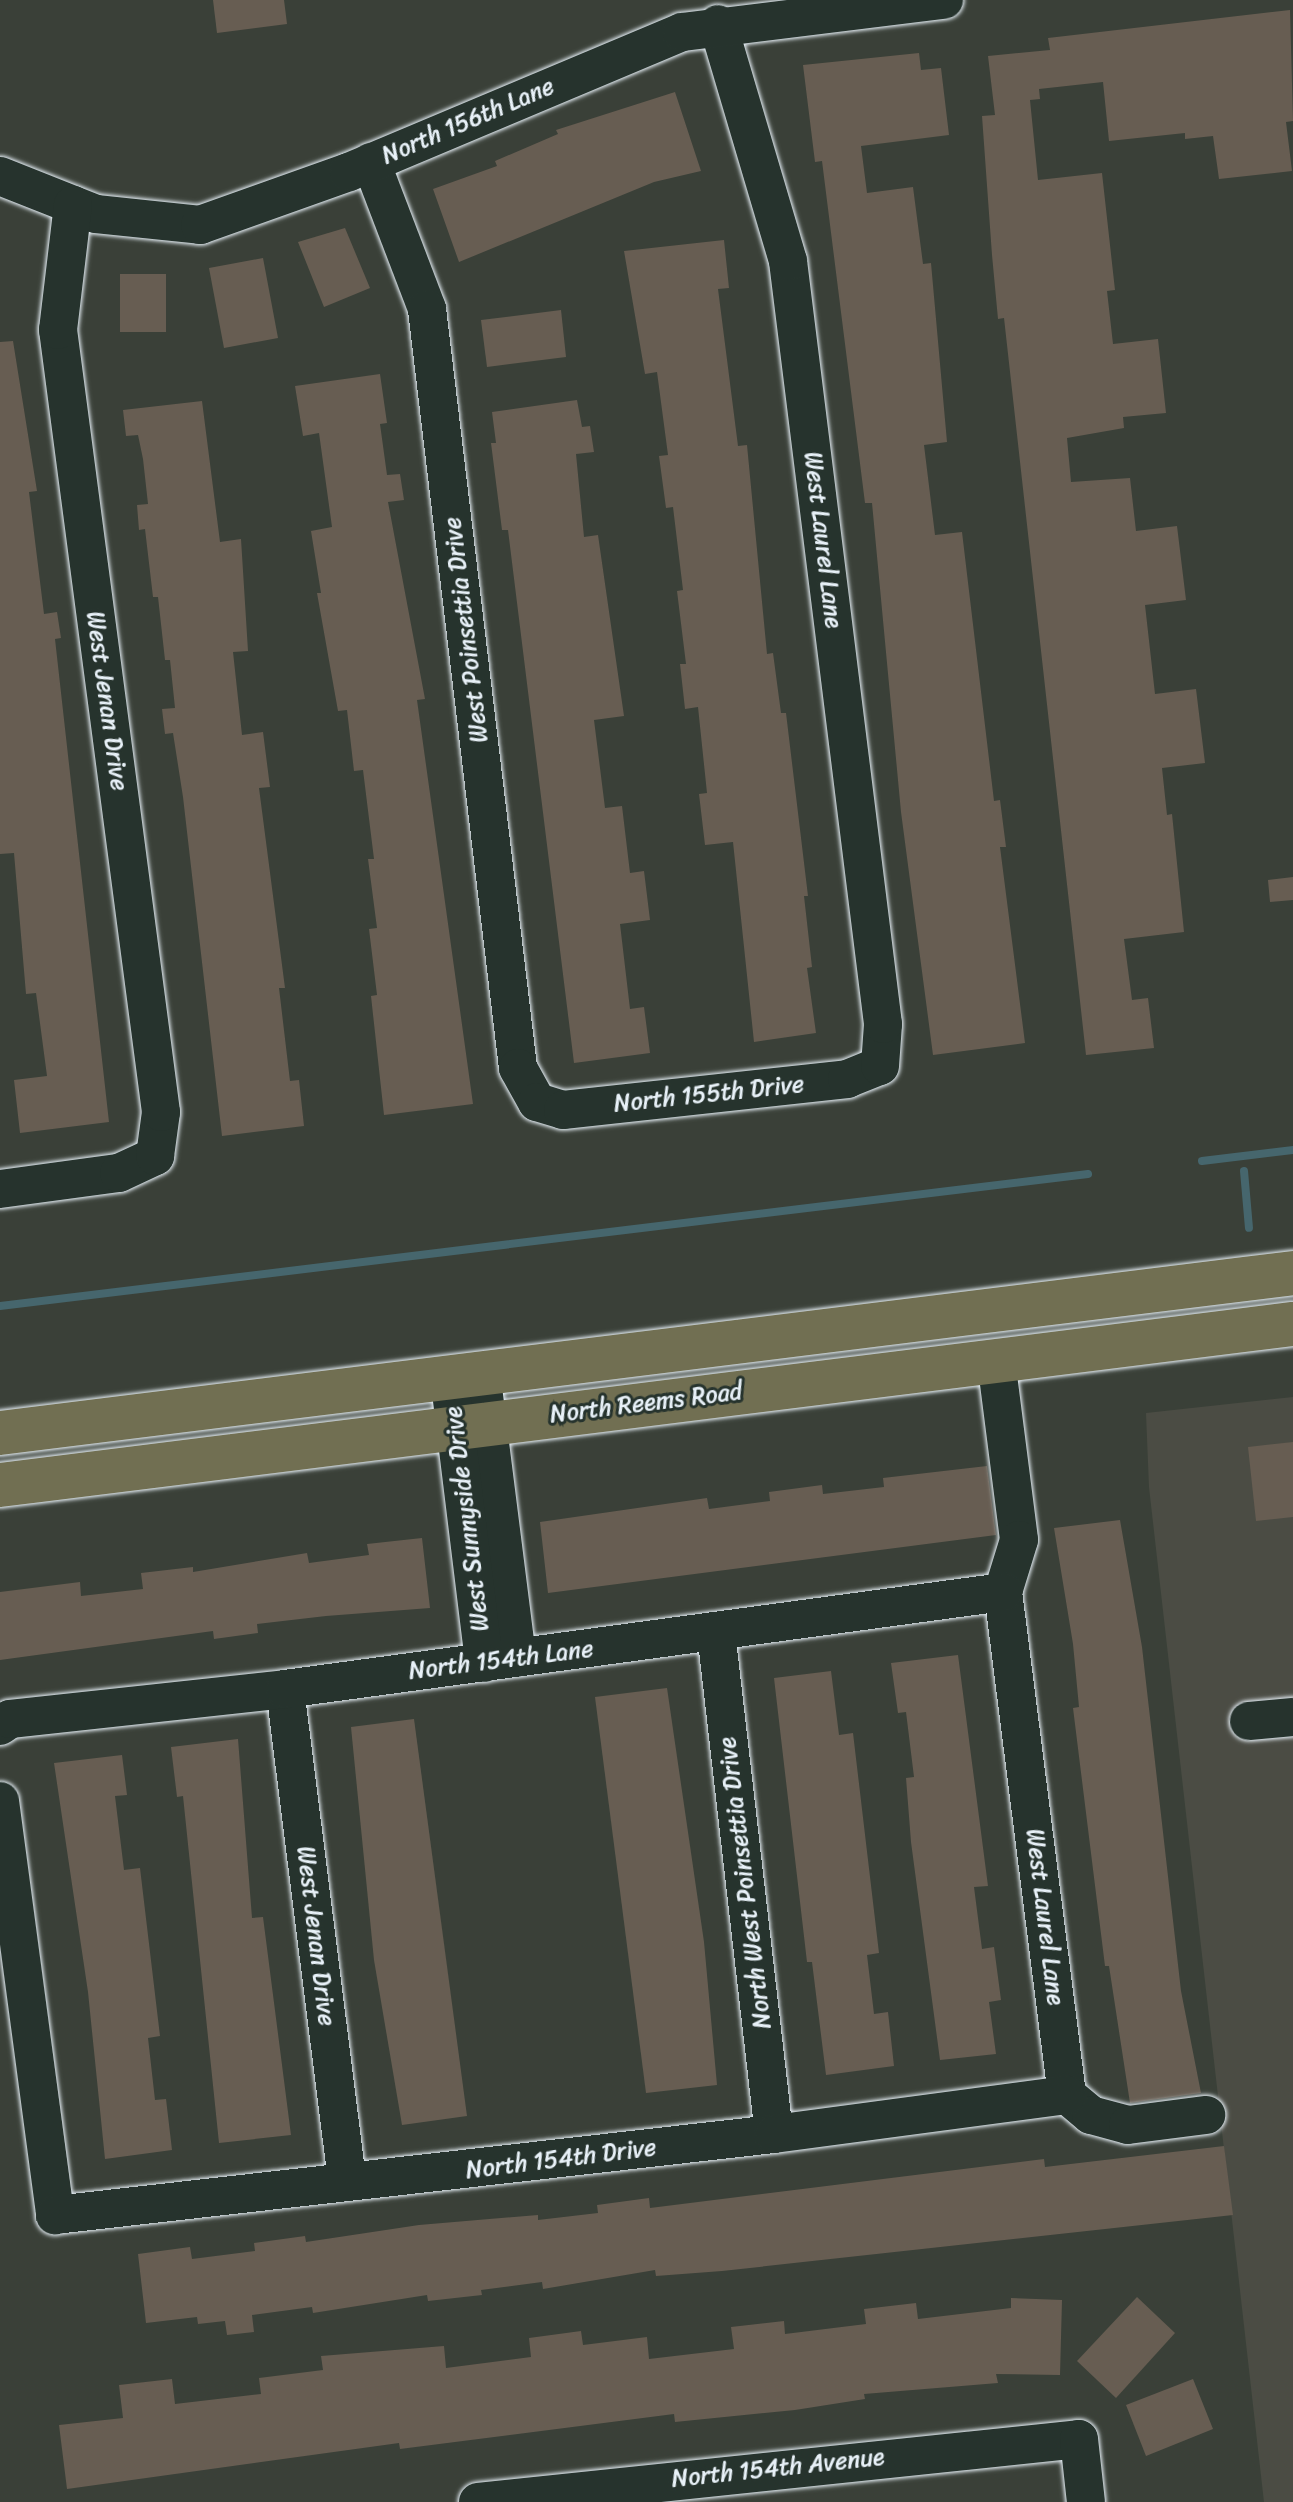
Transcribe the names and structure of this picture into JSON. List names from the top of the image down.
{
  "streets": {
    "main road": ["North Reems Road"],
    "street": [
      "North 156th Lane",
      "West Laurel Lane",
      "West Poinsettia Drive",
      "West Jenan Drive",
      "North 155th Drive",
      "West Sunnyside Drive",
      "North 154th Lane",
      "North West Poinsettia Drive",
      "North 154th Drive",
      "North 154th Avenue"
    ]
  },
  "crossings": [
    ["North 156th Lane", "West Laurel Lane"],
    ["North 156th Lane", "West Poinsettia Drive"],
    ["North 156th Lane", "West Jenan Drive"],
    ["West Laurel Lane", "North 155th Drive"],
    ["West Laurel Lane", "North 154th Lane"],
    ["West Laurel Lane", "North 154th Drive"],
    ["West Poinsettia Drive", "North 155th Drive"],
    ["West Jenan Drive", "North 154th Lane"],
    ["West Jenan Drive", "North 154th Drive"],
    ["North Reems Road", "West Sunnyside Drive"],
    ["West Sunnyside Drive", "North 154th Lane"],
    ["North 154th Lane", "North West Poinsettia Drive"],
    ["North West Poinsettia Drive", "North 154th Drive"]
  ]
}
